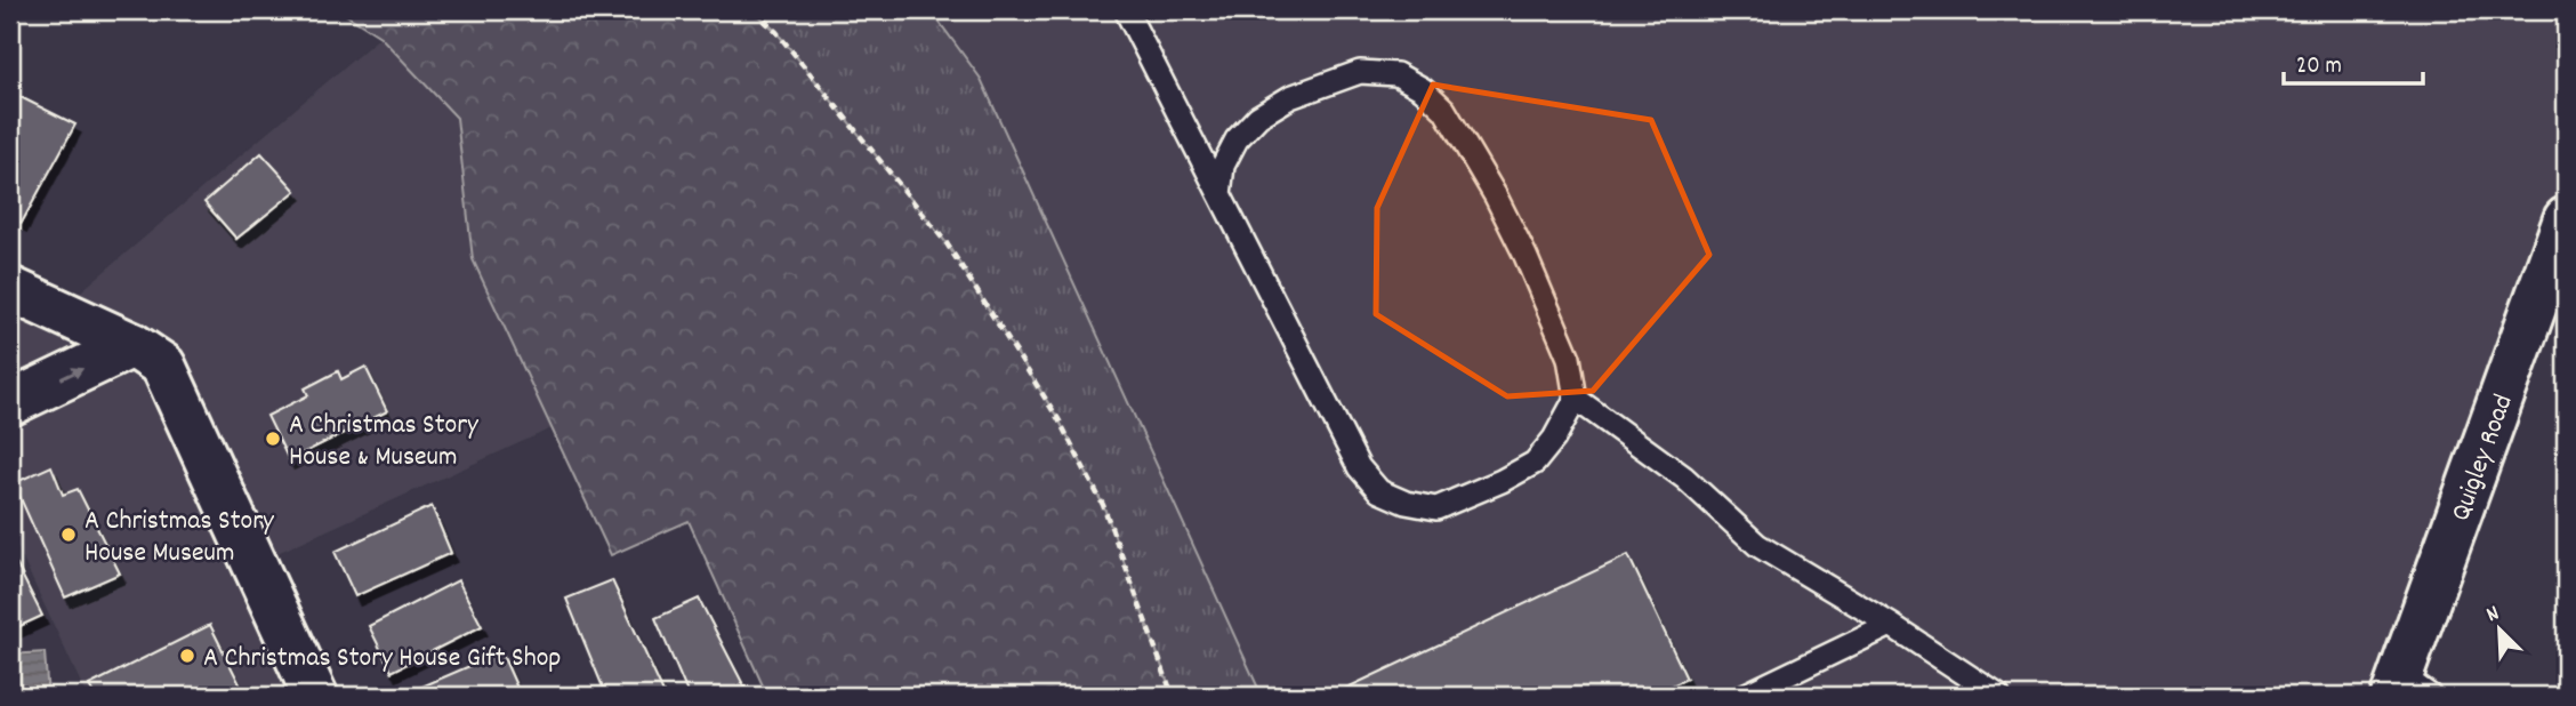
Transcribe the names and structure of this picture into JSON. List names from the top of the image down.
{
  "streets": {
    "street": ["Quigley Road"]
  },
  "places": ["A Christmas Story House & Museum", "A Christmas Story House Museum", "A Christmas Story House Gift Shop"],
  "scale_bar": "20 m",
  "north": "top left"
}
